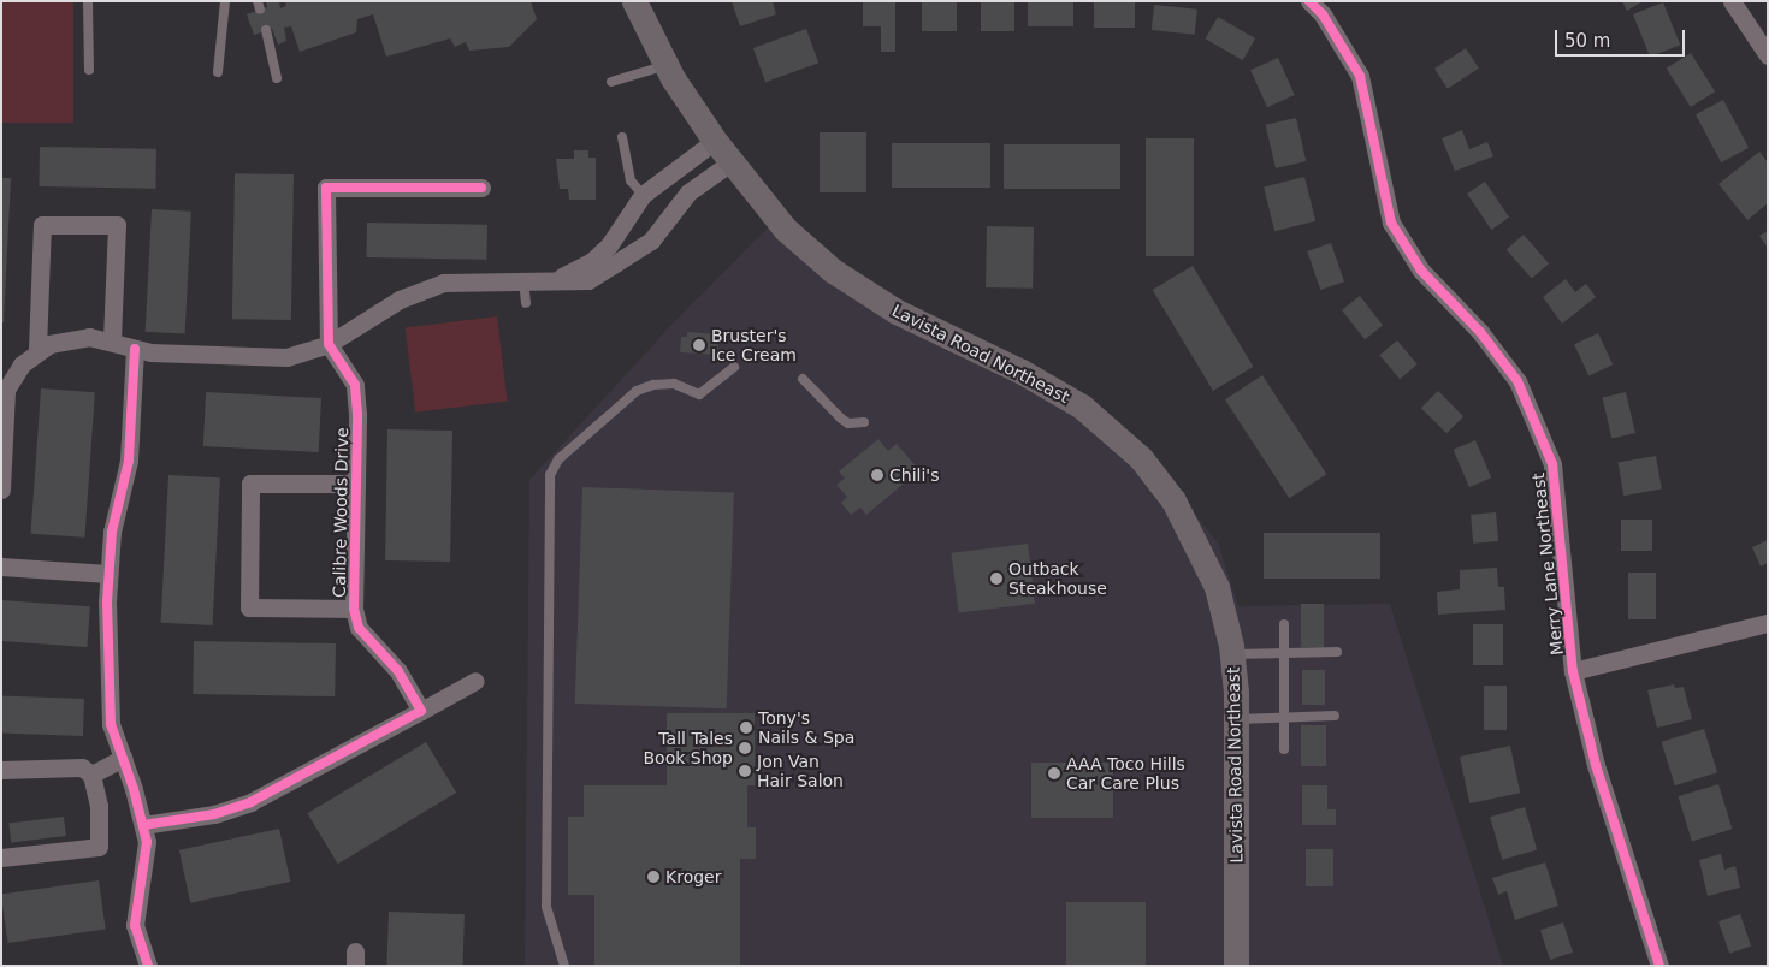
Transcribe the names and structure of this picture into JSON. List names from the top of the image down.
{
  "streets": {
    "main road": ["Lavista Road Northeast"],
    "street": ["Calibre Woods Drive", "Merry Lane Northeast"]
  },
  "places": [
    "Bruster's Ice Cream",
    "Chili's",
    "Outback Steakhouse",
    "Tony's Nails & Spa",
    "Tall Tales Book Shop",
    "Jon Van Hair Salon",
    "AAA Toco Hills Car Care Plus",
    "Kroger"
  ],
  "scale_bar": "50 m"
}
